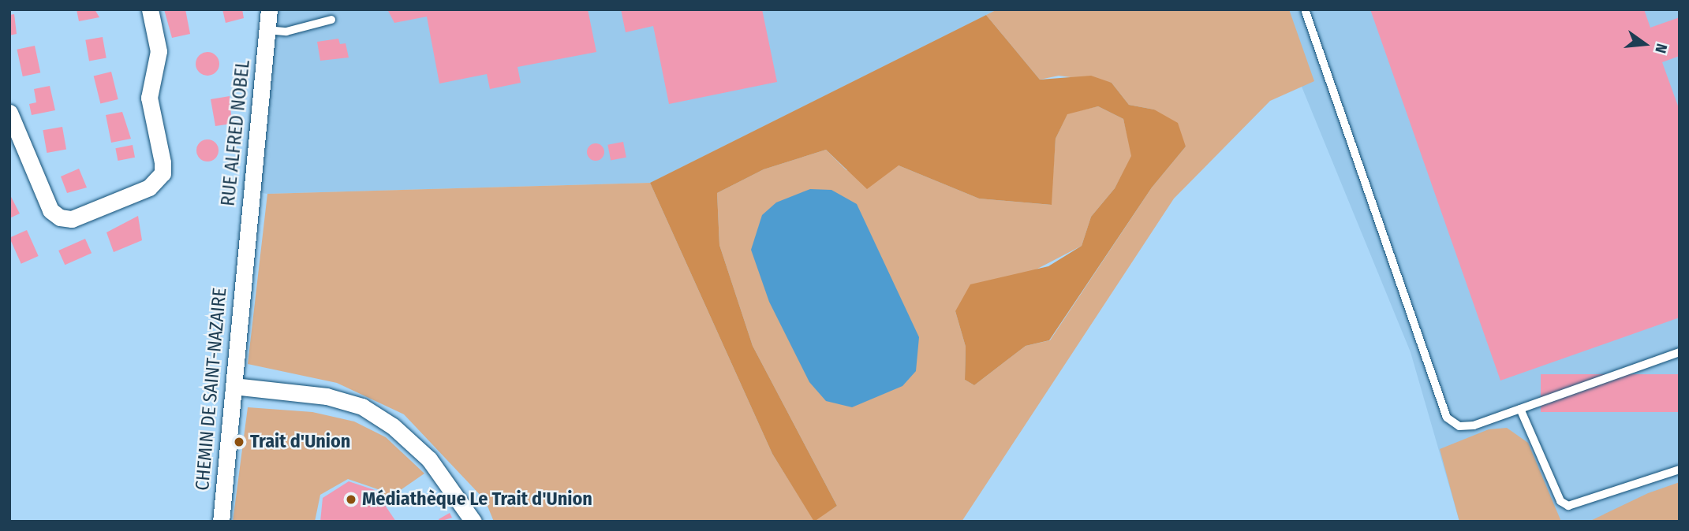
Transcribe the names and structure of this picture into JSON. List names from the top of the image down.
{
  "streets": {
    "street": ["RUE ALFRED NOBEL", "CHEMIN DE SAINT-NAZAIRE"]
  },
  "crossings": [
    ["RUE ALFRED NOBEL", "CHEMIN DE SAINT-NAZAIRE"]
  ],
  "places": ["Trait d'Union", "Médiathèque Le Trait d'Union"],
  "north": "right"
}
